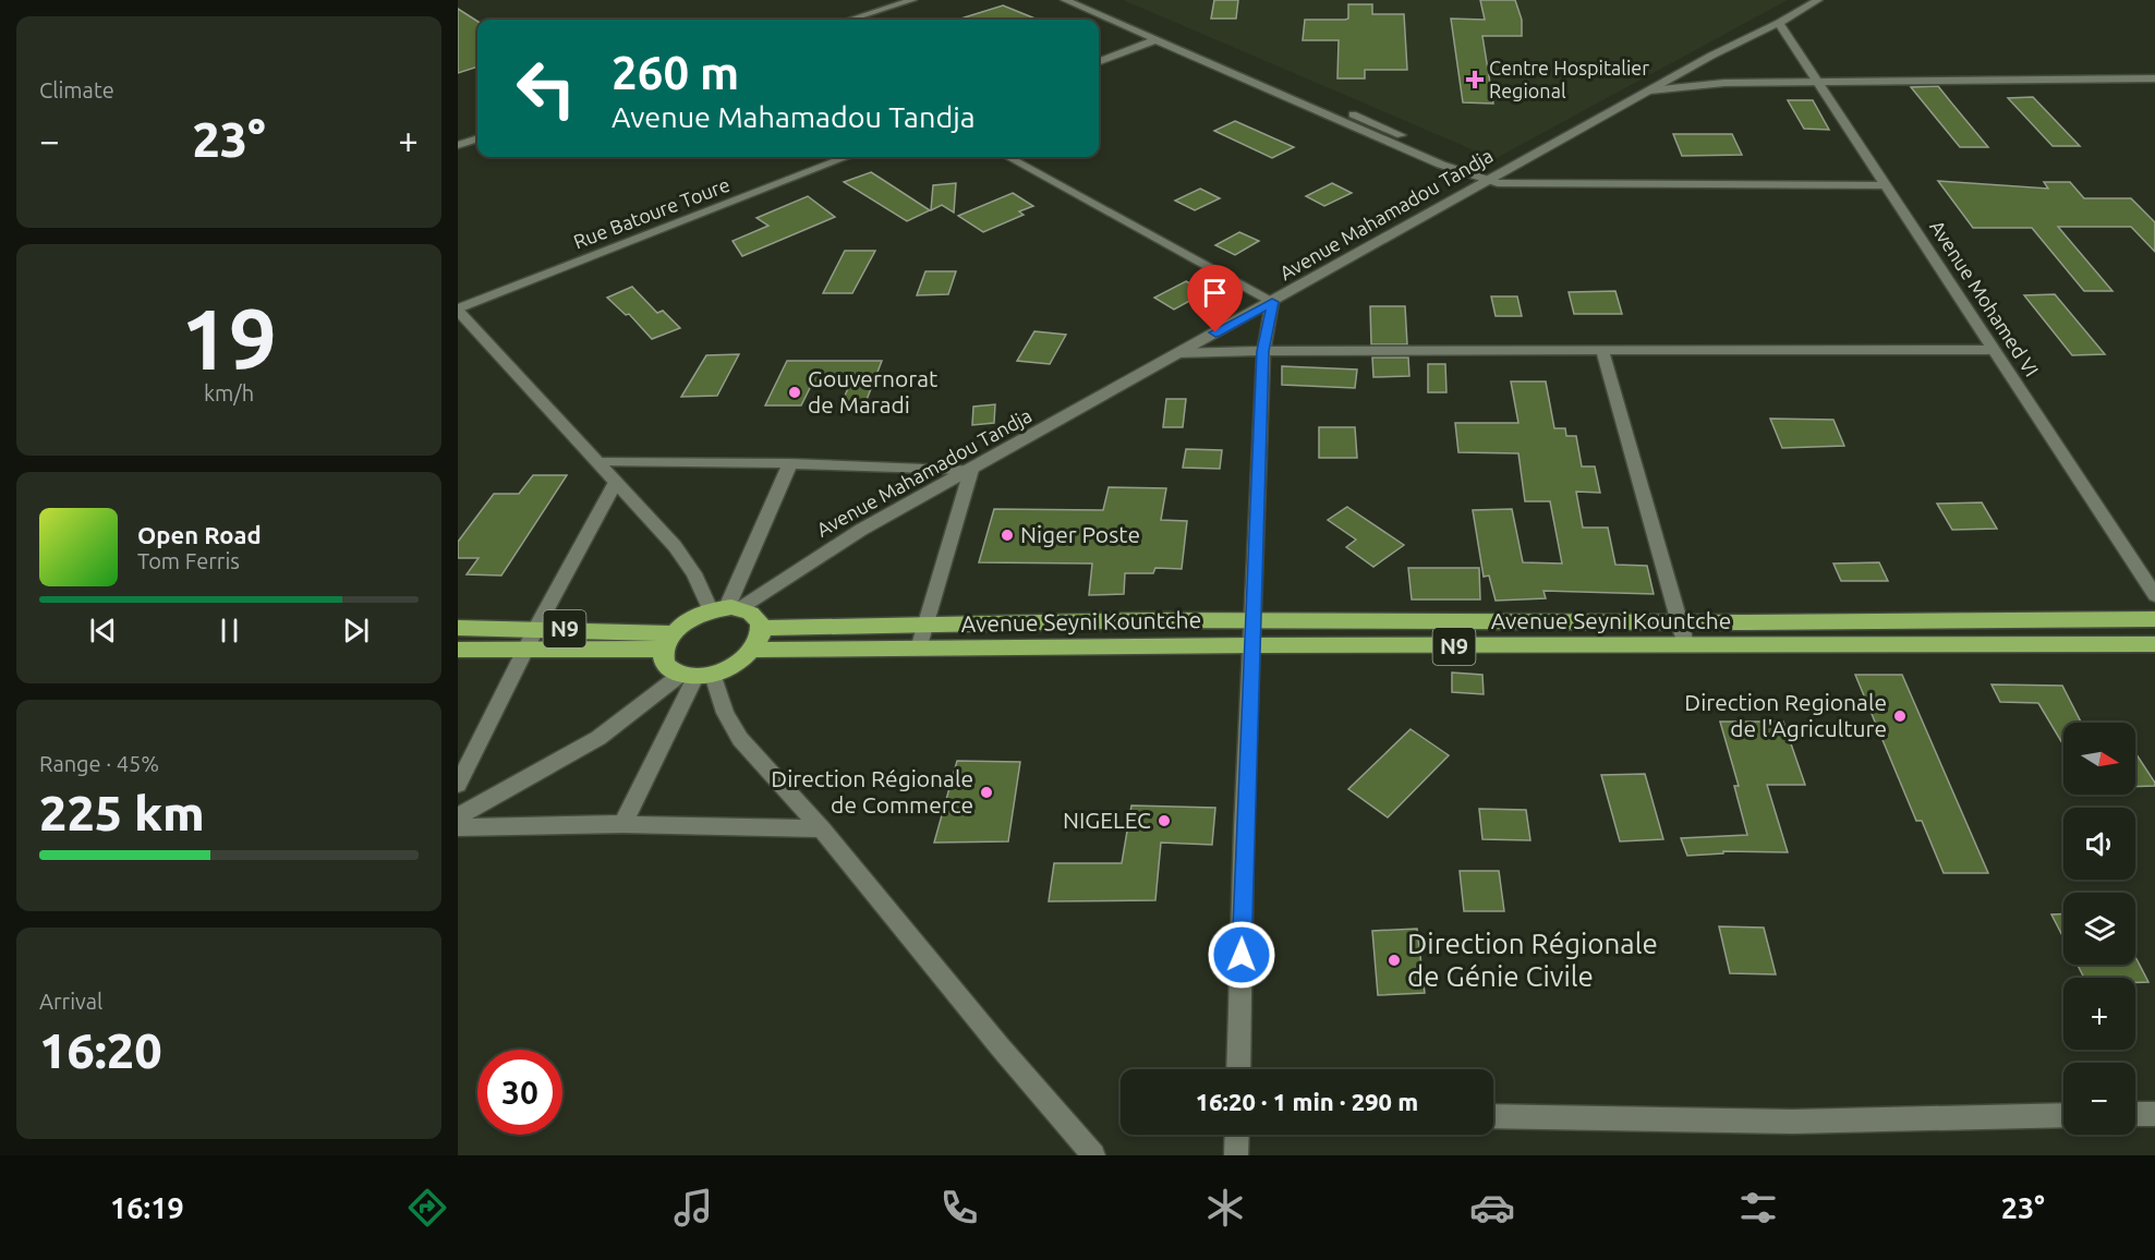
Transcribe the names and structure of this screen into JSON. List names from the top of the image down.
{
  "streets": {
    "highway": ["Avenue Seyni Kountche", "N9"],
    "street": ["Rue Batoure Toure", "Avenue Mahamadou Tandja", "Avenue Mohamed VI"]
  },
  "crossings": [
    ["Avenue Mahamadou Tandja", "Avenue Mohamed VI"],
    ["Avenue Mahamadou Tandja", "Avenue Seyni Kountche"],
    ["Avenue Mahamadou Tandja", "N9"],
    ["Avenue Seyni Kountche", "N9"]
  ],
  "places": {
    "health": ["Centre Hospitalier Regional"],
    "other": [
      "Gouvernorat de Maradi",
      "Niger Poste",
      "Direction Regionale de l'Agriculture",
      "Direction Régionale de Commerce",
      "NIGELEC",
      "Direction Régionale de Génie Civile"
    ]
  },
  "north": "right",
  "page": {
    "tile": [
      "Climate",
      ["19", "km/h"],
      ["Range · 45%", "225 km"],
      ["Arrival", "16:20"]
    ],
    "turn": ["260 m", "Avenue Mahamadou Tandja"],
    "heat": ["−", "23°", "+"],
    "song": ["Open Road", "Tom Ferris"],
    "map_buttons": ["+", "−"],
    "limit": "30",
    "trip": "16:20 · 1 min · 290 m",
    "tabs": ["16:19", "23°"]
  }
}
